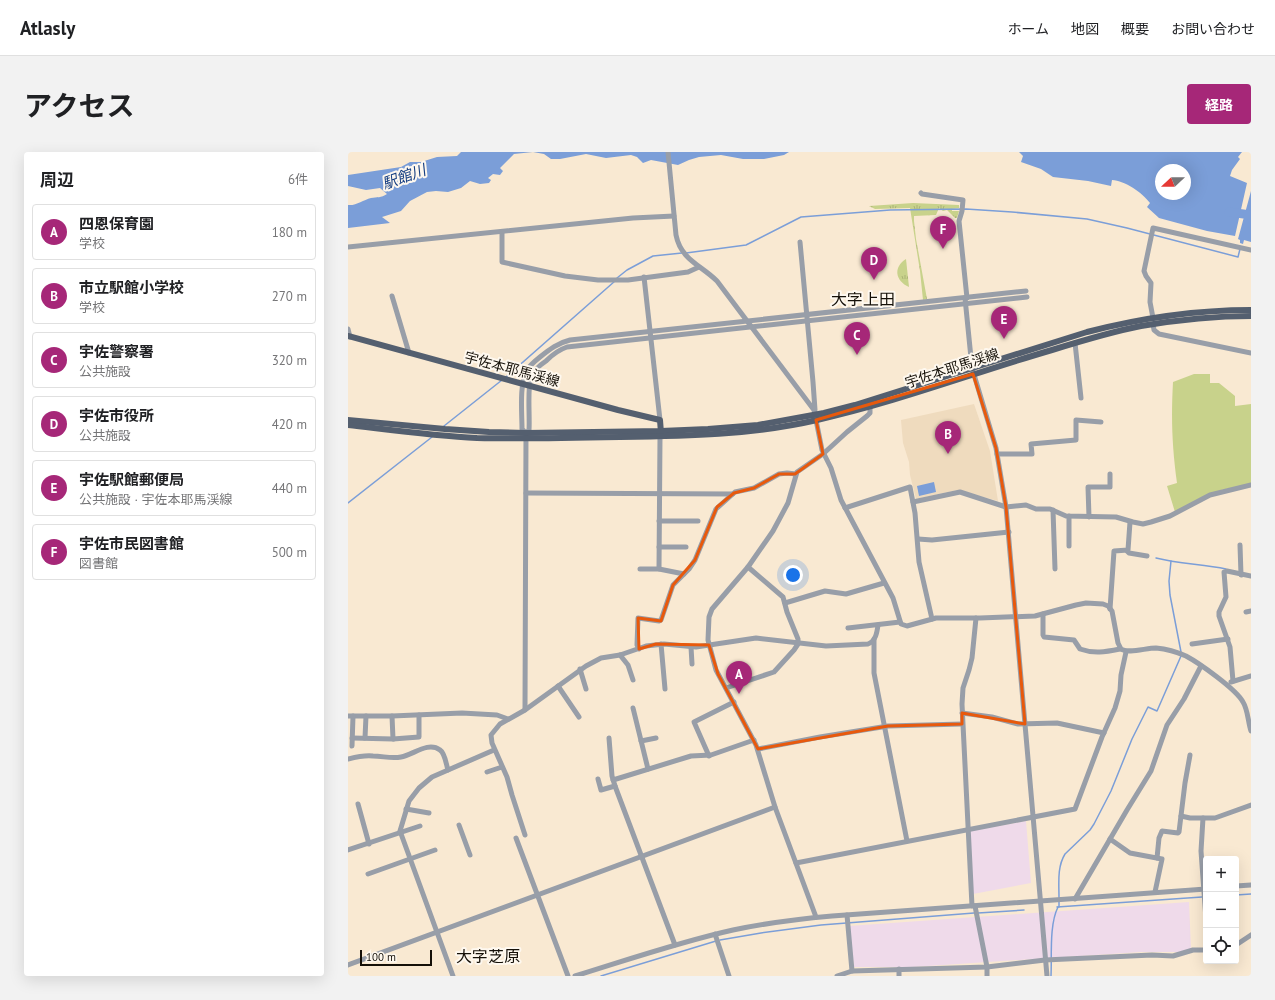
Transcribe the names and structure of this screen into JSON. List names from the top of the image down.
{
  "streets": {
    "main road": ["宇佐本耶馬渓線"]
  },
  "districts": ["大字上田", "大字芝原"],
  "water": ["駅館川"],
  "scale_bar": "100 m",
  "north": "left",
  "page": {
    "header": "Atlasly",
    "nav": [
      "ホーム",
      "地図",
      "概要",
      "お問い合わせ"
    ],
    "title": "アクセス",
    "buttons": "経路",
    "heading": ["周辺", "6件"],
    "list": [
      {
        "mark": "A",
        "name": "四恩保育園",
        "note": "学校",
        "value": "180 m"
      },
      {
        "mark": "B",
        "name": "市立駅館小学校",
        "note": "学校",
        "value": "270 m"
      },
      {
        "mark": "C",
        "name": "宇佐警察署",
        "note": "公共施設",
        "value": "320 m"
      },
      {
        "mark": "D",
        "name": "宇佐市役所",
        "note": "公共施設",
        "value": "420 m"
      },
      {
        "mark": "E",
        "name": "宇佐駅館郵便局",
        "note": "公共施設 · 宇佐本耶馬渓線",
        "value": "440 m"
      },
      {
        "mark": "F",
        "name": "宇佐市民図書館",
        "note": "図書館",
        "value": "500 m"
      }
    ],
    "pins": [
      "F",
      "D",
      "E",
      "C",
      "B",
      "A"
    ],
    "map_buttons": ["+", "−"],
    "scale": "100 m"
  }
}
